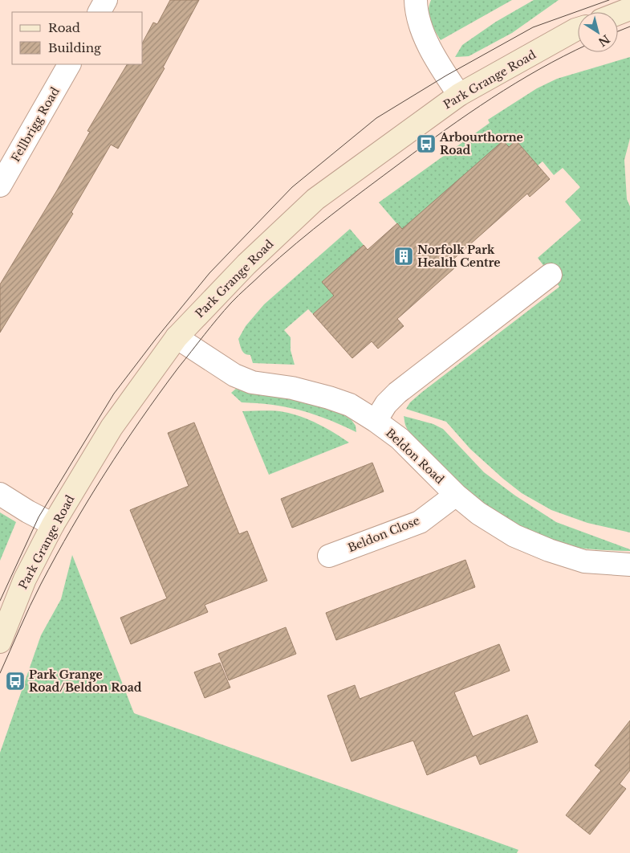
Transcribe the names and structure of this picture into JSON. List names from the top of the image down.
{
  "streets": {
    "street": [
      "Park Grange Road",
      "Fellbrigg Road",
      "Beldon Road",
      "Beldon Close"
    ]
  },
  "crossings": [
    ["Park Grange Road", "Beldon Road"],
    ["Beldon Road", "Beldon Close"]
  ],
  "places": {
    "bus stop": ["Arbourthorne Road", "Park Grange Road/Beldon Road"],
    "building": ["Norfolk Park Health Centre"]
  },
  "legend": ["Road", "Building"],
  "north": "bottom right"
}
